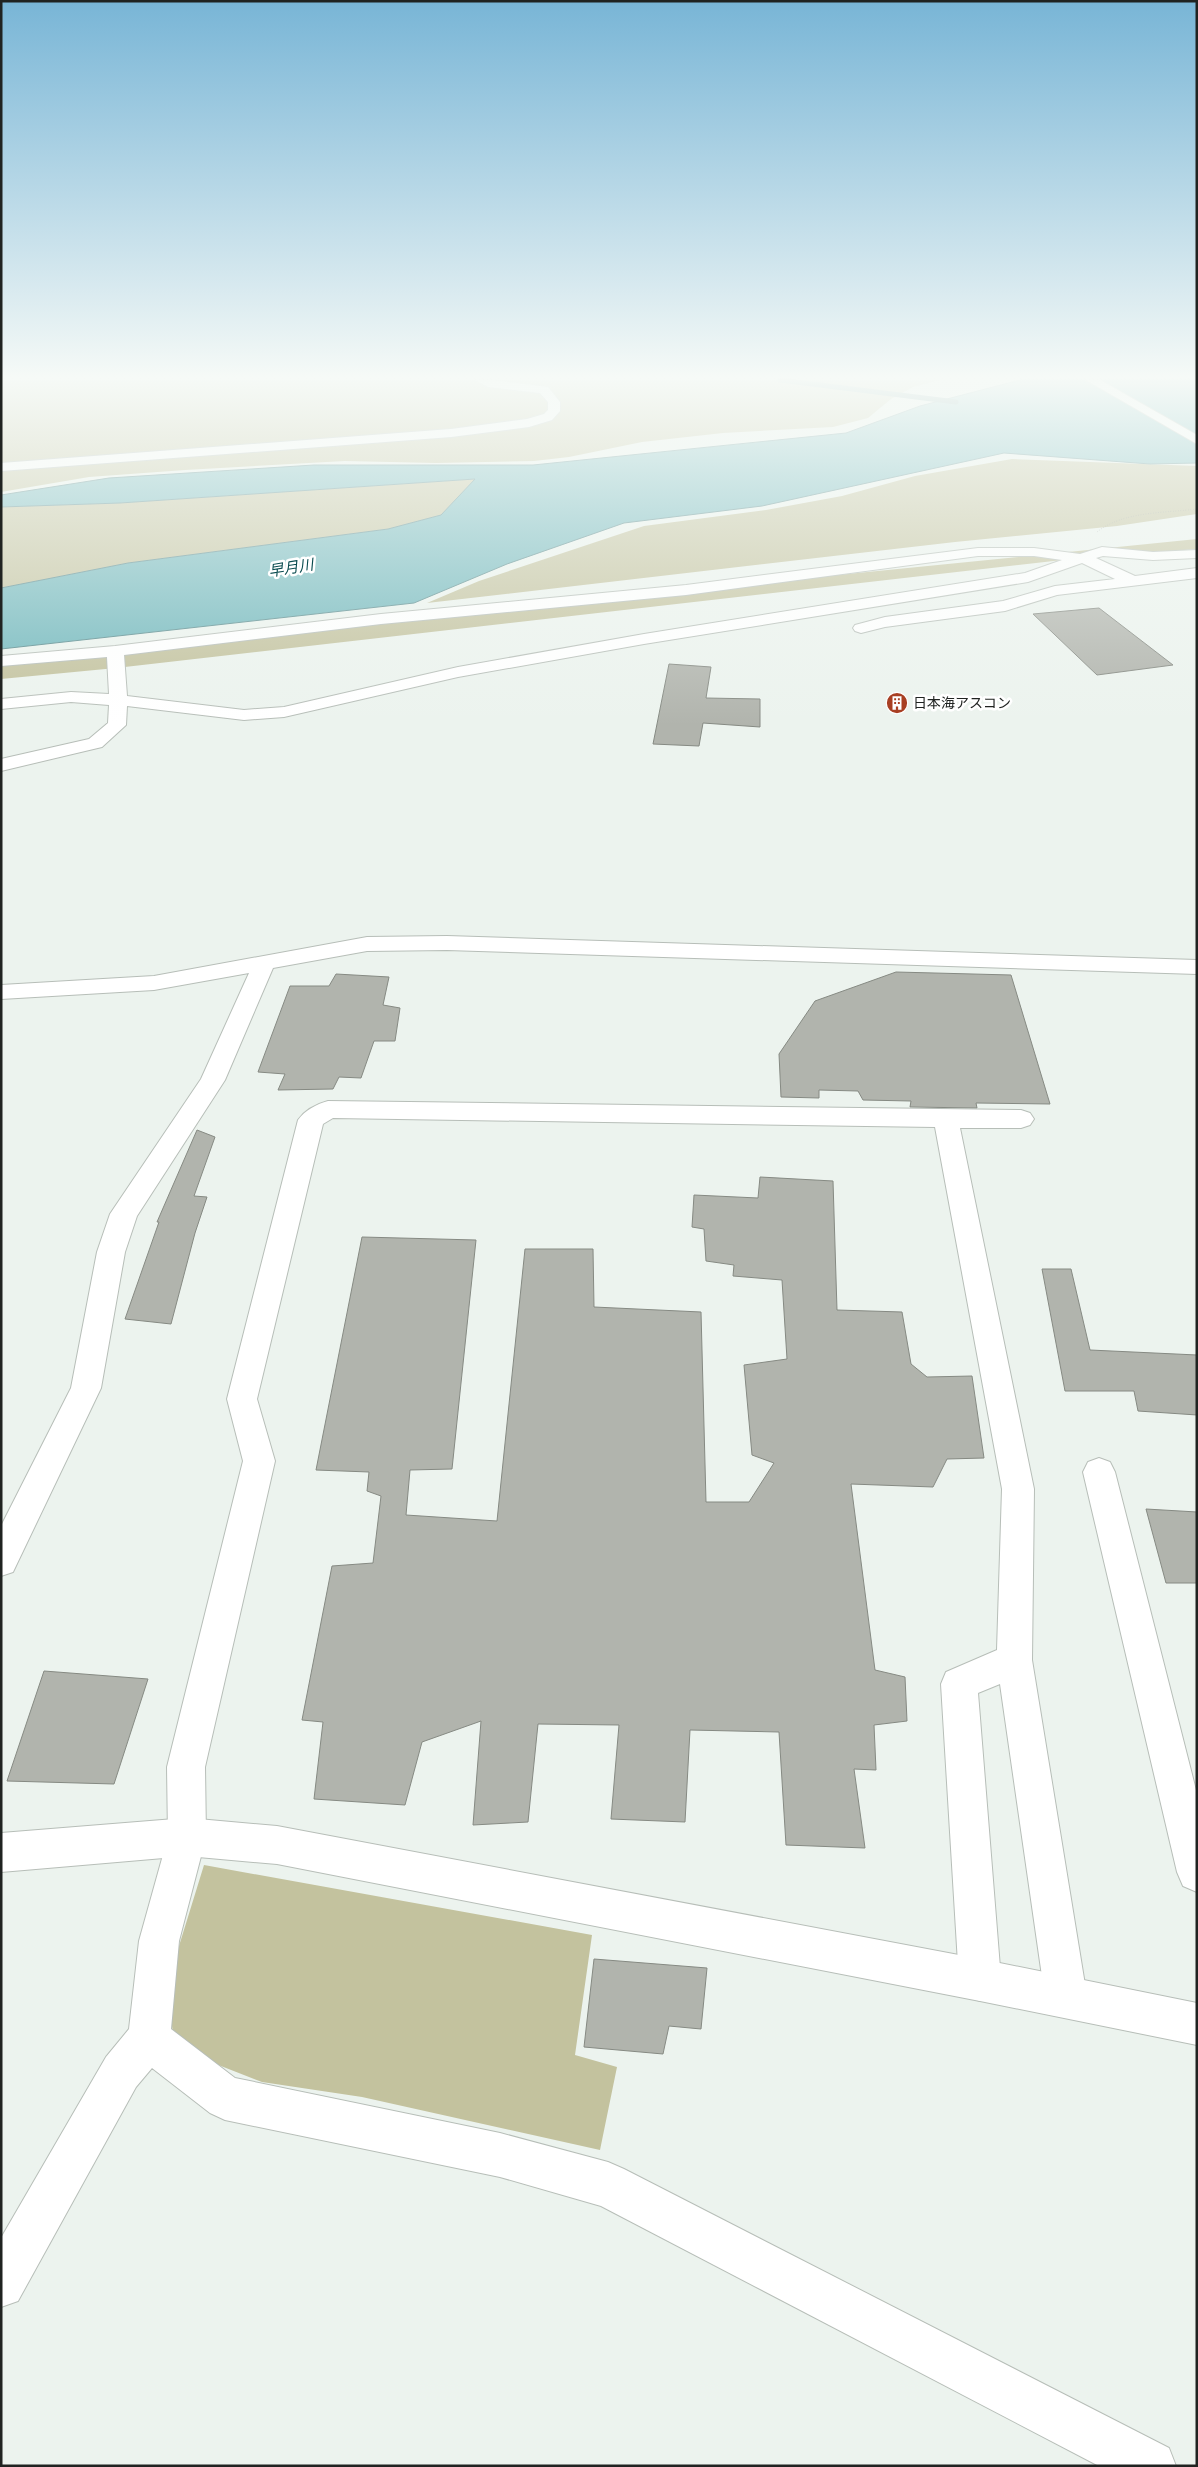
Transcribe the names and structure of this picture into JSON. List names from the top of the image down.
{
  "water": ["早月川"],
  "places": {
    "building": ["日本海アスコン"]
  }
}
